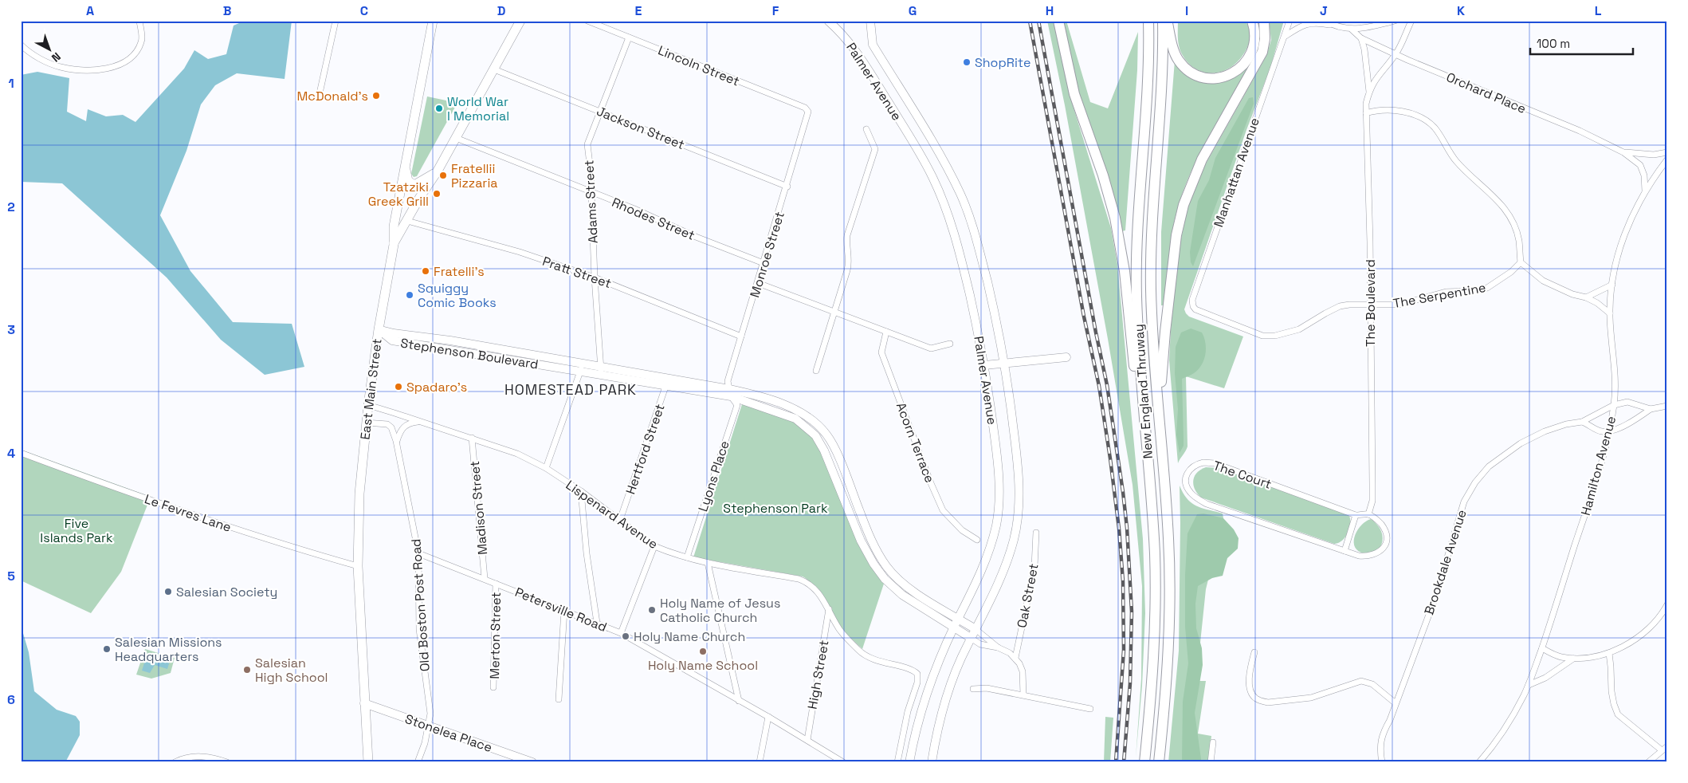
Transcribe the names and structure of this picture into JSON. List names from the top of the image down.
{
  "streets": {
    "highway": ["New England Thruway"],
    "main road": ["East Main Street"],
    "street": [
      "Lincoln Street",
      "Palmer Avenue",
      "Orchard Place",
      "Jackson Street",
      "Manhattan Avenue",
      "Adams Street",
      "Rhodes Street",
      "Monroe Street",
      "Pratt Street",
      "The Serpentine",
      "The Boulevard",
      "Stephenson Boulevard",
      "Acorn Terrace",
      "Hertford Street",
      "Hamilton Avenue",
      "The Court",
      "Lyons Place",
      "Madison Street",
      "Le Fevres Lane",
      "Lispenard Avenue",
      "Brookdale Avenue",
      "Oak Street",
      "Old Boston Post Road",
      "Petersville Road",
      "Merton Street",
      "High Street",
      "Stonelea Place"
    ]
  },
  "crossings": [
    ["Lincoln Street", "Adams Street"],
    ["Lincoln Street", "Monroe Street"],
    ["Palmer Avenue", "Stephenson Boulevard"],
    ["Orchard Place", "The Boulevard"],
    ["Orchard Place", "Hamilton Avenue"],
    ["Jackson Street", "Adams Street"],
    ["Jackson Street", "Monroe Street"],
    ["Manhattan Avenue", "The Serpentine"],
    ["Adams Street", "Rhodes Street"],
    ["Adams Street", "Pratt Street"],
    ["Adams Street", "Stephenson Boulevard"],
    ["Rhodes Street", "Monroe Street"],
    ["Monroe Street", "Pratt Street"],
    ["Monroe Street", "Stephenson Boulevard"],
    ["Monroe Street", "Lyons Place"],
    ["The Serpentine", "The Boulevard"],
    ["The Boulevard", "The Court"],
    ["Stephenson Boulevard", "East Main Street"],
    ["Stephenson Boulevard", "Hertford Street"],
    ["Stephenson Boulevard", "Lyons Place"],
    ["Stephenson Boulevard", "Oak Street"],
    ["East Main Street", "Le Fevres Lane"],
    ["East Main Street", "Lispenard Avenue"],
    ["East Main Street", "Old Boston Post Road"],
    ["East Main Street", "Stonelea Place"],
    ["Hertford Street", "Lispenard Avenue"],
    ["Hamilton Avenue", "Brookdale Avenue"],
    ["Lyons Place", "Lispenard Avenue"],
    ["Madison Street", "Lispenard Avenue"],
    ["Madison Street", "Petersville Road"],
    ["Lispenard Avenue", "High Street"],
    ["Old Boston Post Road", "Petersville Road"],
    ["Old Boston Post Road", "Stonelea Place"],
    ["Petersville Road", "Merton Street"],
    ["Petersville Road", "High Street"]
  ],
  "districts": ["HOMESTEAD PARK"],
  "parks": ["Stephenson Park", "Five Islands Park"],
  "places": [
    "ShopRite",
    "McDonald's",
    "World War I Memorial",
    "Fratellii Pizzaria",
    "Tzatziki Greek Grill",
    "Fratelli's",
    "Squiggy Comic Books",
    "Spadaro's",
    "Salesian Society",
    "Holy Name of Jesus Catholic Church",
    "Holy Name Church",
    "Salesian Missions Headquarters",
    "Holy Name School",
    "Salesian High School"
  ],
  "scale_bar": "100 m",
  "north": "bottom right",
  "grid": {
    "columns": [
      "A",
      "B",
      "C",
      "D",
      "E",
      "F",
      "G",
      "H",
      "I",
      "J",
      "K",
      "L"
    ],
    "rows": [
      "1",
      "2",
      "3",
      "4",
      "5",
      "6"
    ]
  }
}
